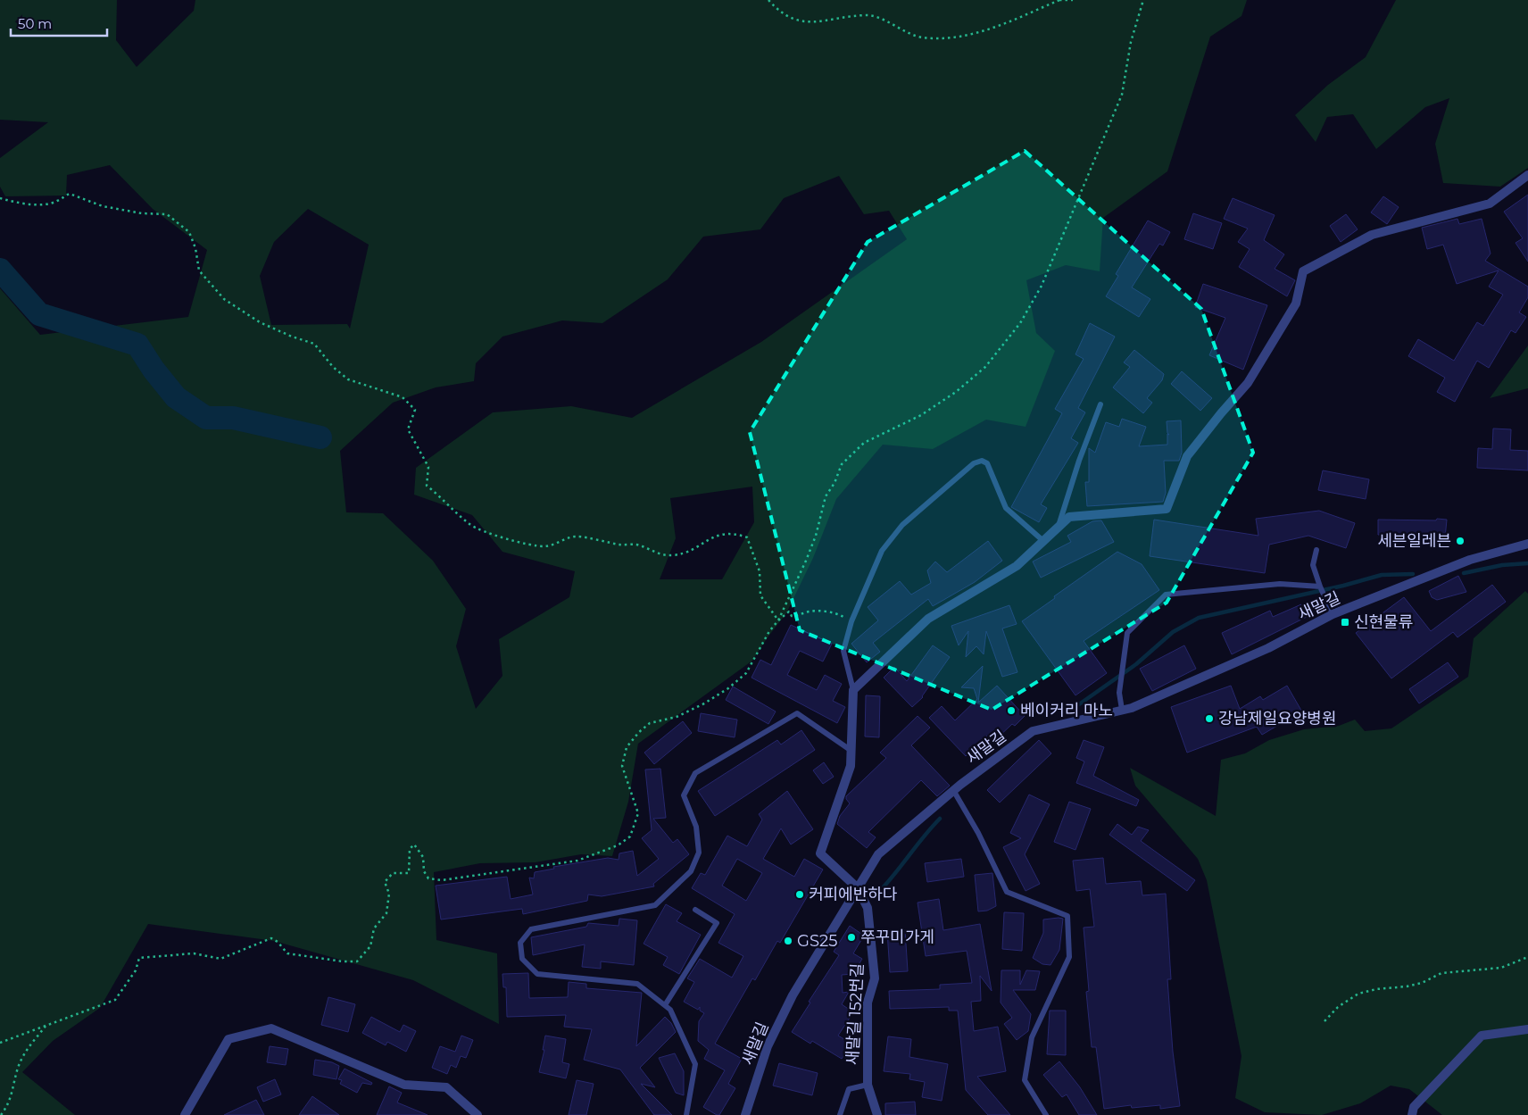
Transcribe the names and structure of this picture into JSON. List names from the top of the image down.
{
  "streets": {
    "street": ["새말길", "새말길 152번길"]
  },
  "crossings": [
    ["새말길", "새말길 152번길"]
  ],
  "places": {
    "other": [
      "세븐일레븐",
      "베이커리 마노",
      "강남제일요양병원",
      "커피에반하다",
      "쭈꾸미가게",
      "GS25"
    ],
    "transit": ["신현물류"]
  },
  "scale_bar": "50 m"
}
